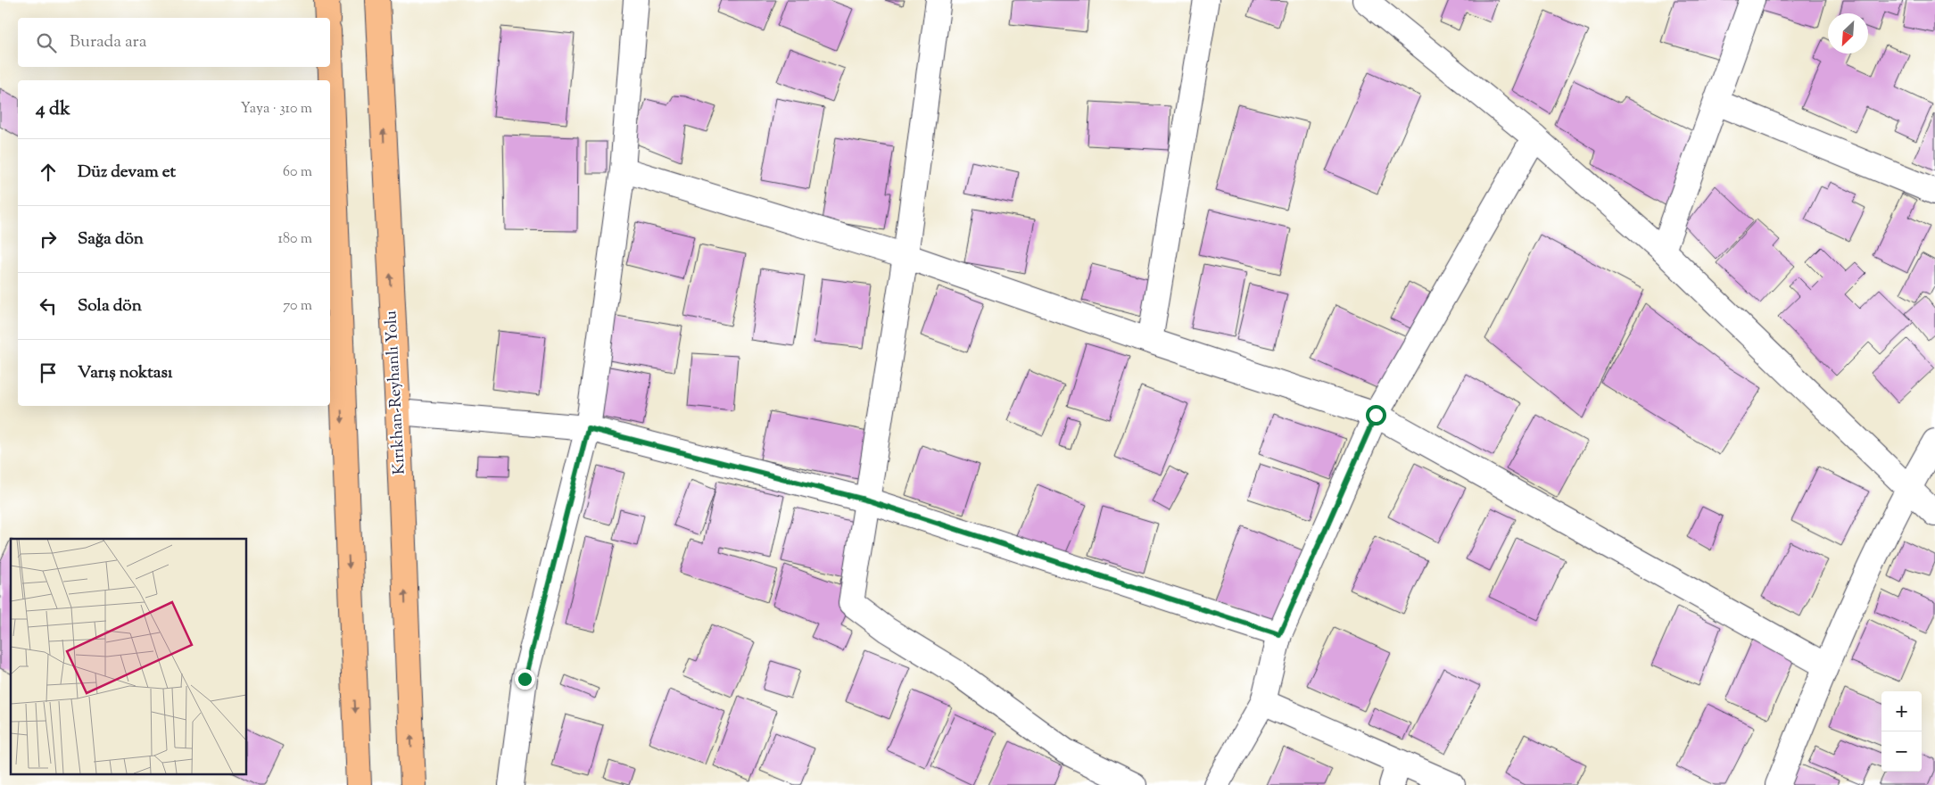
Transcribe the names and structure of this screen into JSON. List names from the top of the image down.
{
  "streets": {
    "highway": ["Kırıkhan-Reyhanlı Yolu"]
  },
  "north": "bottom left",
  "page": {
    "search": "Burada ara",
    "heading": ["4 dk", "Yaya · 310 m"],
    "list": [
      ["Düz devam et", "60 m"],
      ["Sağa dön", "180 m"],
      ["Sola dön", "70 m"],
      "Varış noktası"
    ],
    "map_buttons": ["+", "−"]
  }
}
